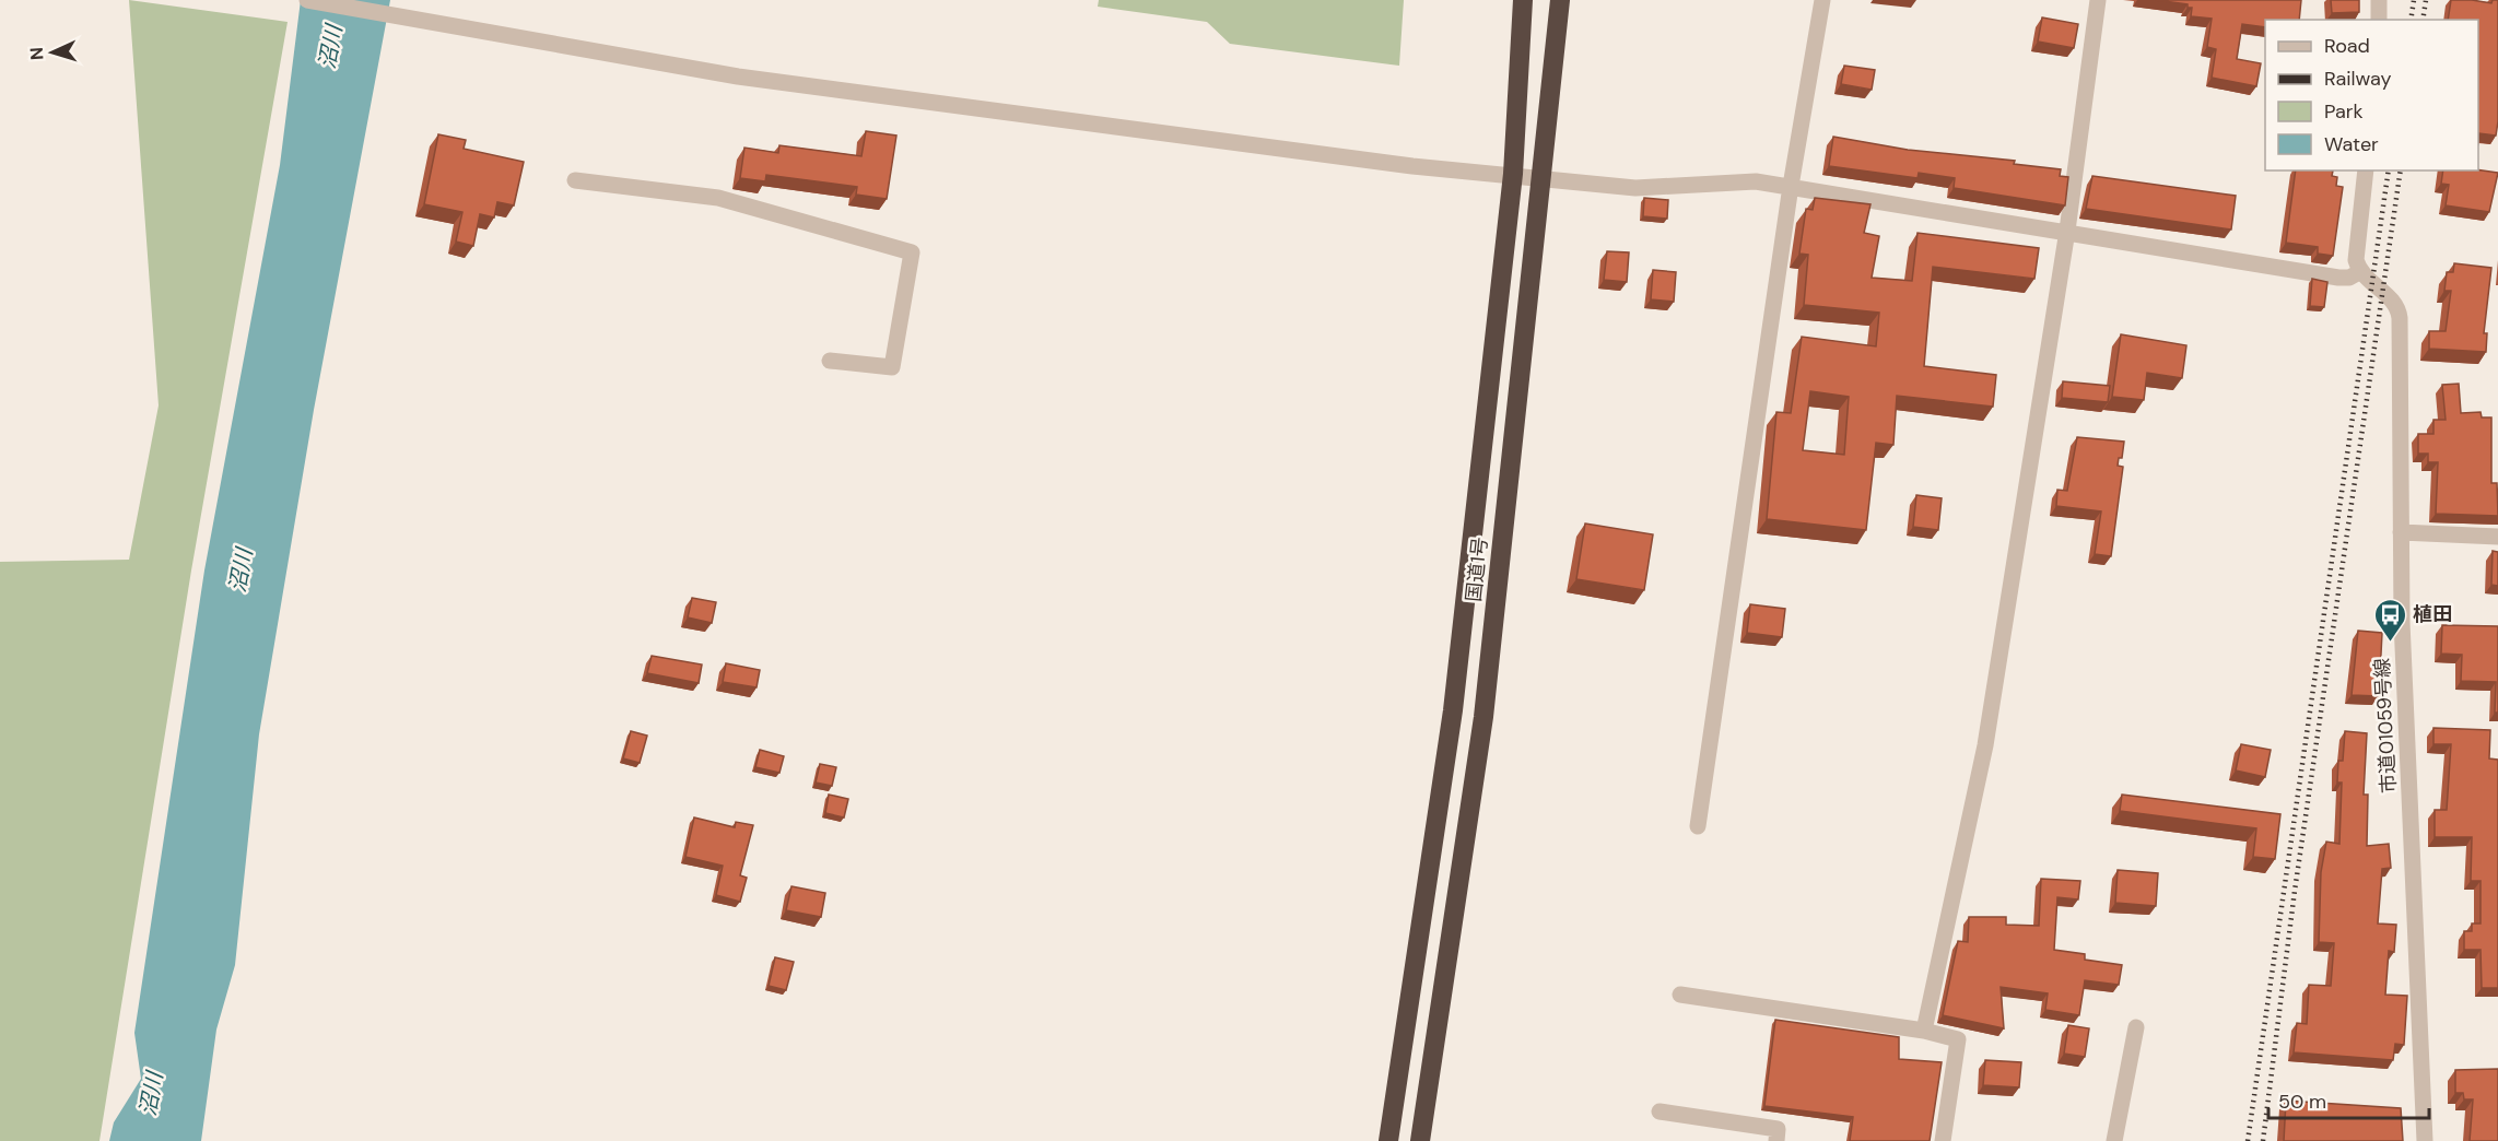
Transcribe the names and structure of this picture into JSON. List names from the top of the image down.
{
  "streets": {
    "highway": ["国道1号"],
    "street": ["市道01059号線"]
  },
  "water": ["沼川"],
  "places": {
    "bus stop": ["植田"]
  },
  "legend": [
    "Road",
    "Railway",
    "Park",
    "Water"
  ],
  "scale_bar": "50 m",
  "north": "left"
}
